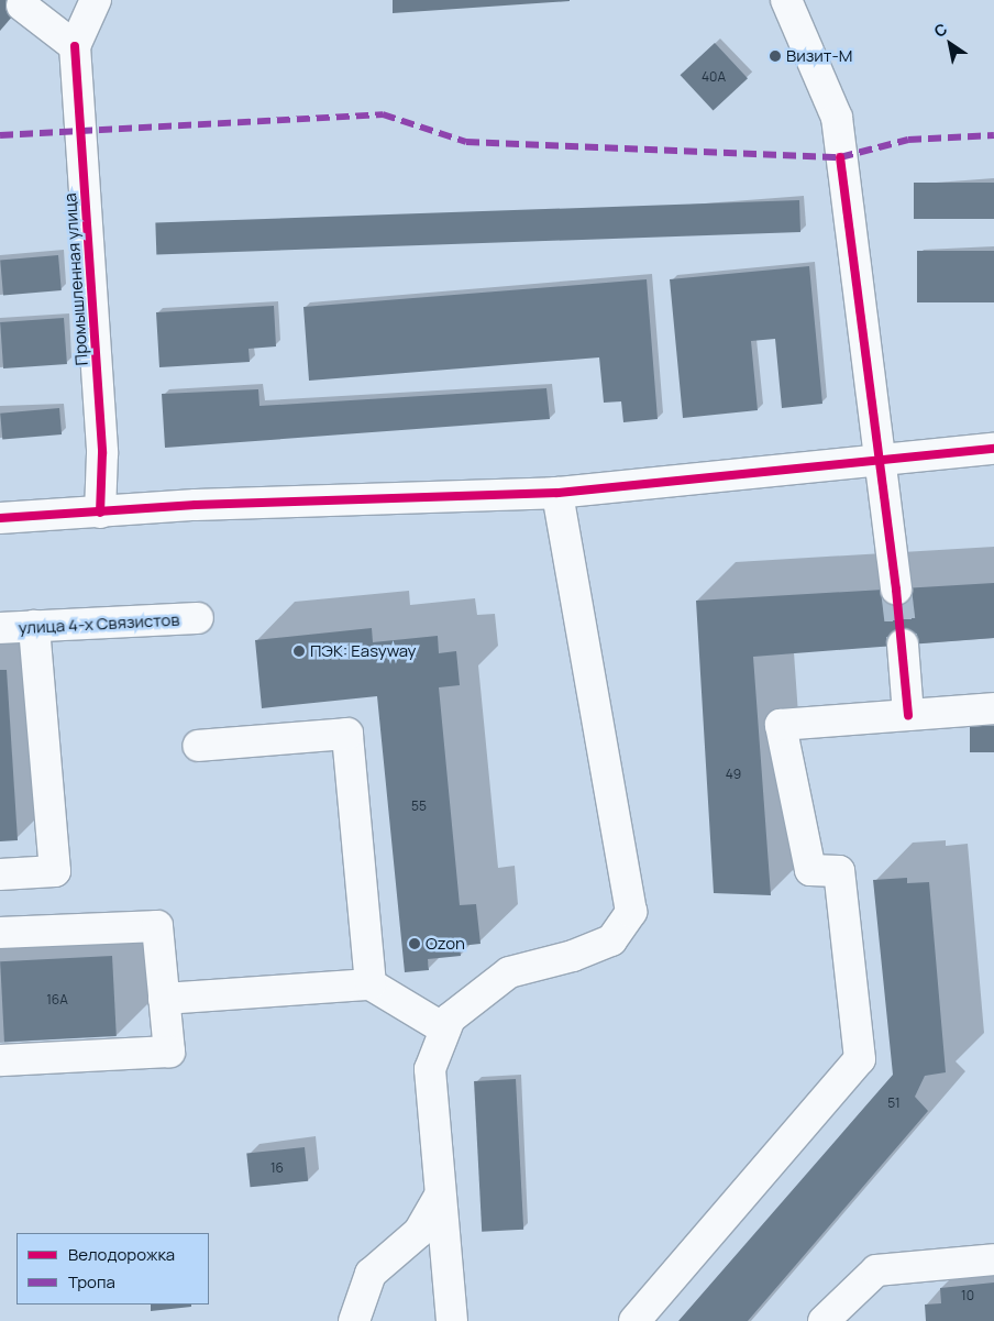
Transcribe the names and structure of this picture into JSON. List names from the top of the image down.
{
  "streets": {
    "street": ["Промышленная улица", "улица 4-х Связистов"]
  },
  "places": ["Визит-М", "ПЭК: Easyway", "Ozon"],
  "house_numbers": [
    "40А",
    "49",
    "55",
    "16А",
    "51",
    "16",
    "10"
  ],
  "legend": ["Велодорожка", "Тропа"],
  "north": "top left"
}
